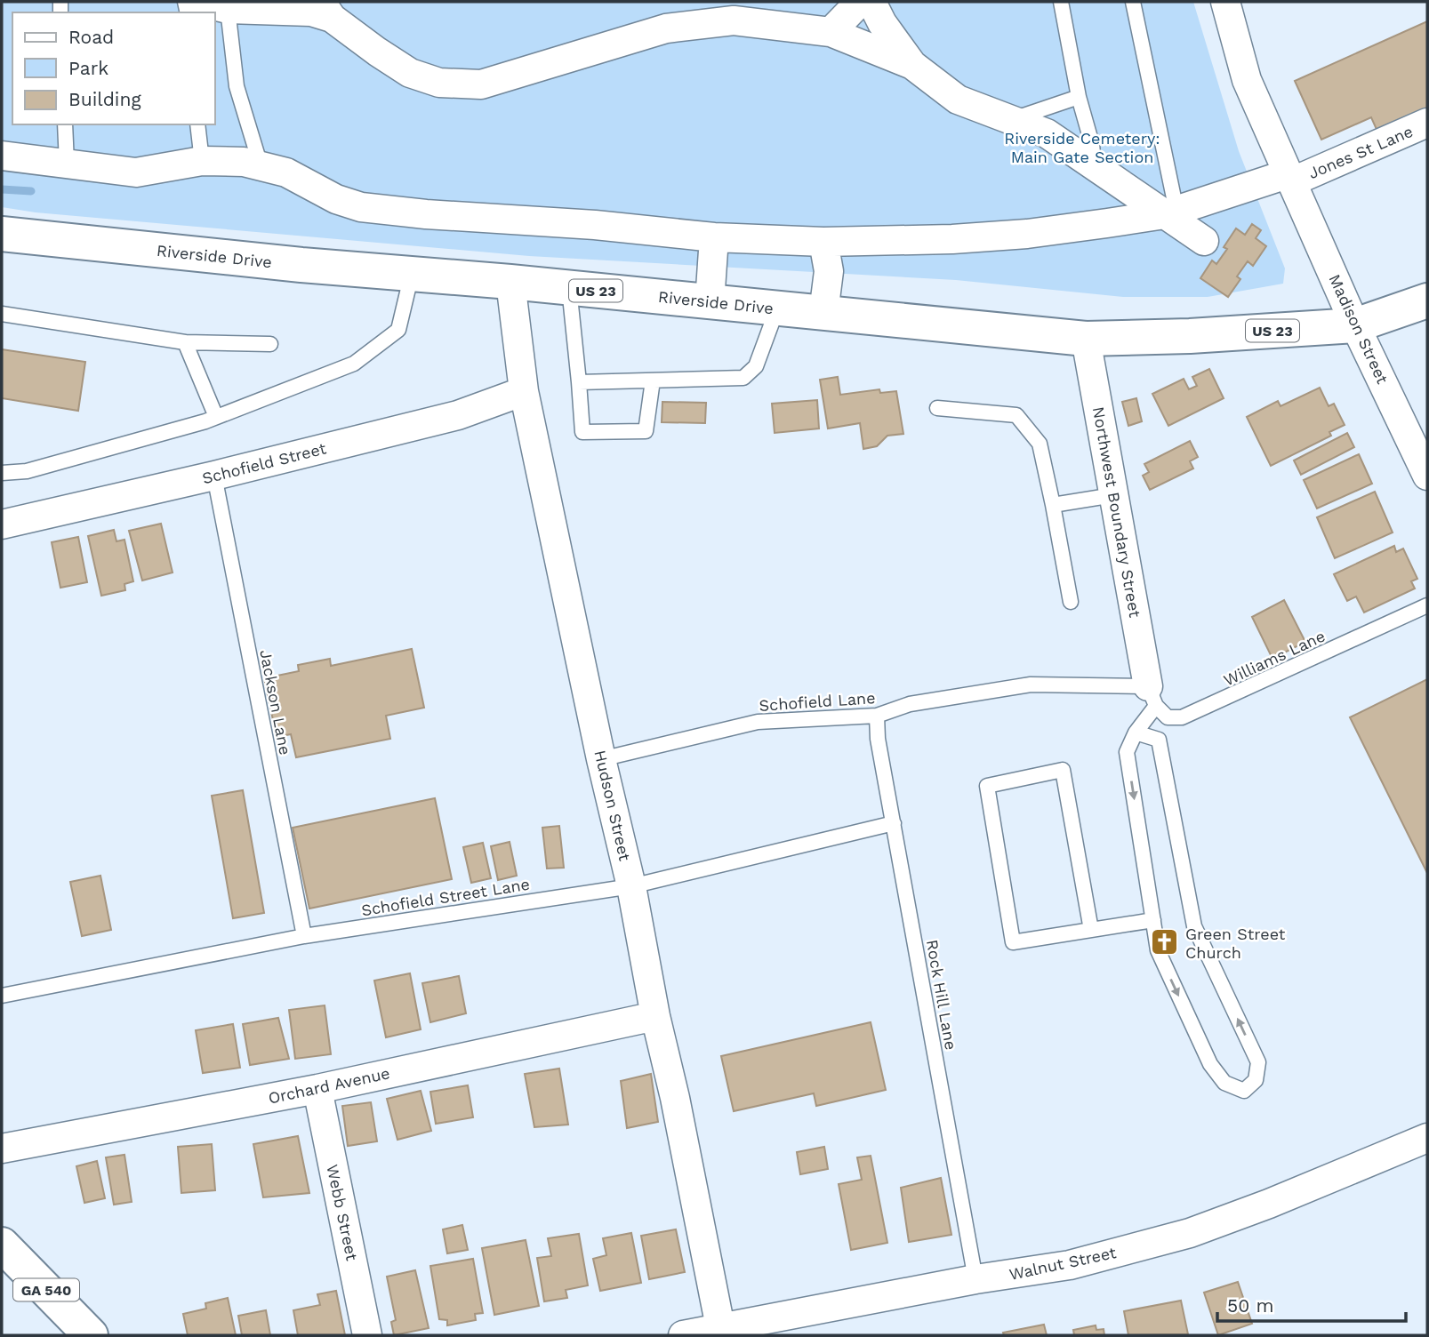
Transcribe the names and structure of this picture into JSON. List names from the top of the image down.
{
  "streets": {
    "main road": ["Riverside Drive", "US 23", "GA 540"],
    "street": [
      "Jones St Lane",
      "Madison Street",
      "Schofield Street",
      "Northwest Boundary Street",
      "Hudson Street",
      "Orchard Avenue",
      "Webb Street",
      "Walnut Street"
    ],
    "lane": [
      "Williams Lane",
      "Schofield Lane",
      "Jackson Lane",
      "Schofield Street Lane",
      "Rock Hill Lane"
    ]
  },
  "crossings": [
    ["Jones St Lane", "Madison Street"],
    ["Riverside Drive", "Madison Street"],
    ["Riverside Drive", "Northwest Boundary Street"],
    ["Riverside Drive", "Hudson Street"],
    ["Schofield Street", "Jackson Lane"],
    ["Schofield Street", "Hudson Street"],
    ["Northwest Boundary Street", "Williams Lane"],
    ["Northwest Boundary Street", "Schofield Lane"],
    ["Williams Lane", "Schofield Lane"],
    ["Schofield Lane", "Hudson Street"],
    ["Schofield Lane", "Rock Hill Lane"],
    ["Jackson Lane", "Schofield Street Lane"],
    ["Hudson Street", "Schofield Street Lane"],
    ["Hudson Street", "Orchard Avenue"],
    ["Hudson Street", "Walnut Street"],
    ["Schofield Street Lane", "Rock Hill Lane"],
    ["Rock Hill Lane", "Walnut Street"],
    ["Orchard Avenue", "Webb Street"]
  ],
  "parks": ["Riverside Cemetery: Main Gate Section"],
  "places": {
    "church": ["Green Street Church"]
  },
  "legend": ["Road", "Park", "Building"],
  "scale_bar": "50 m"
}
